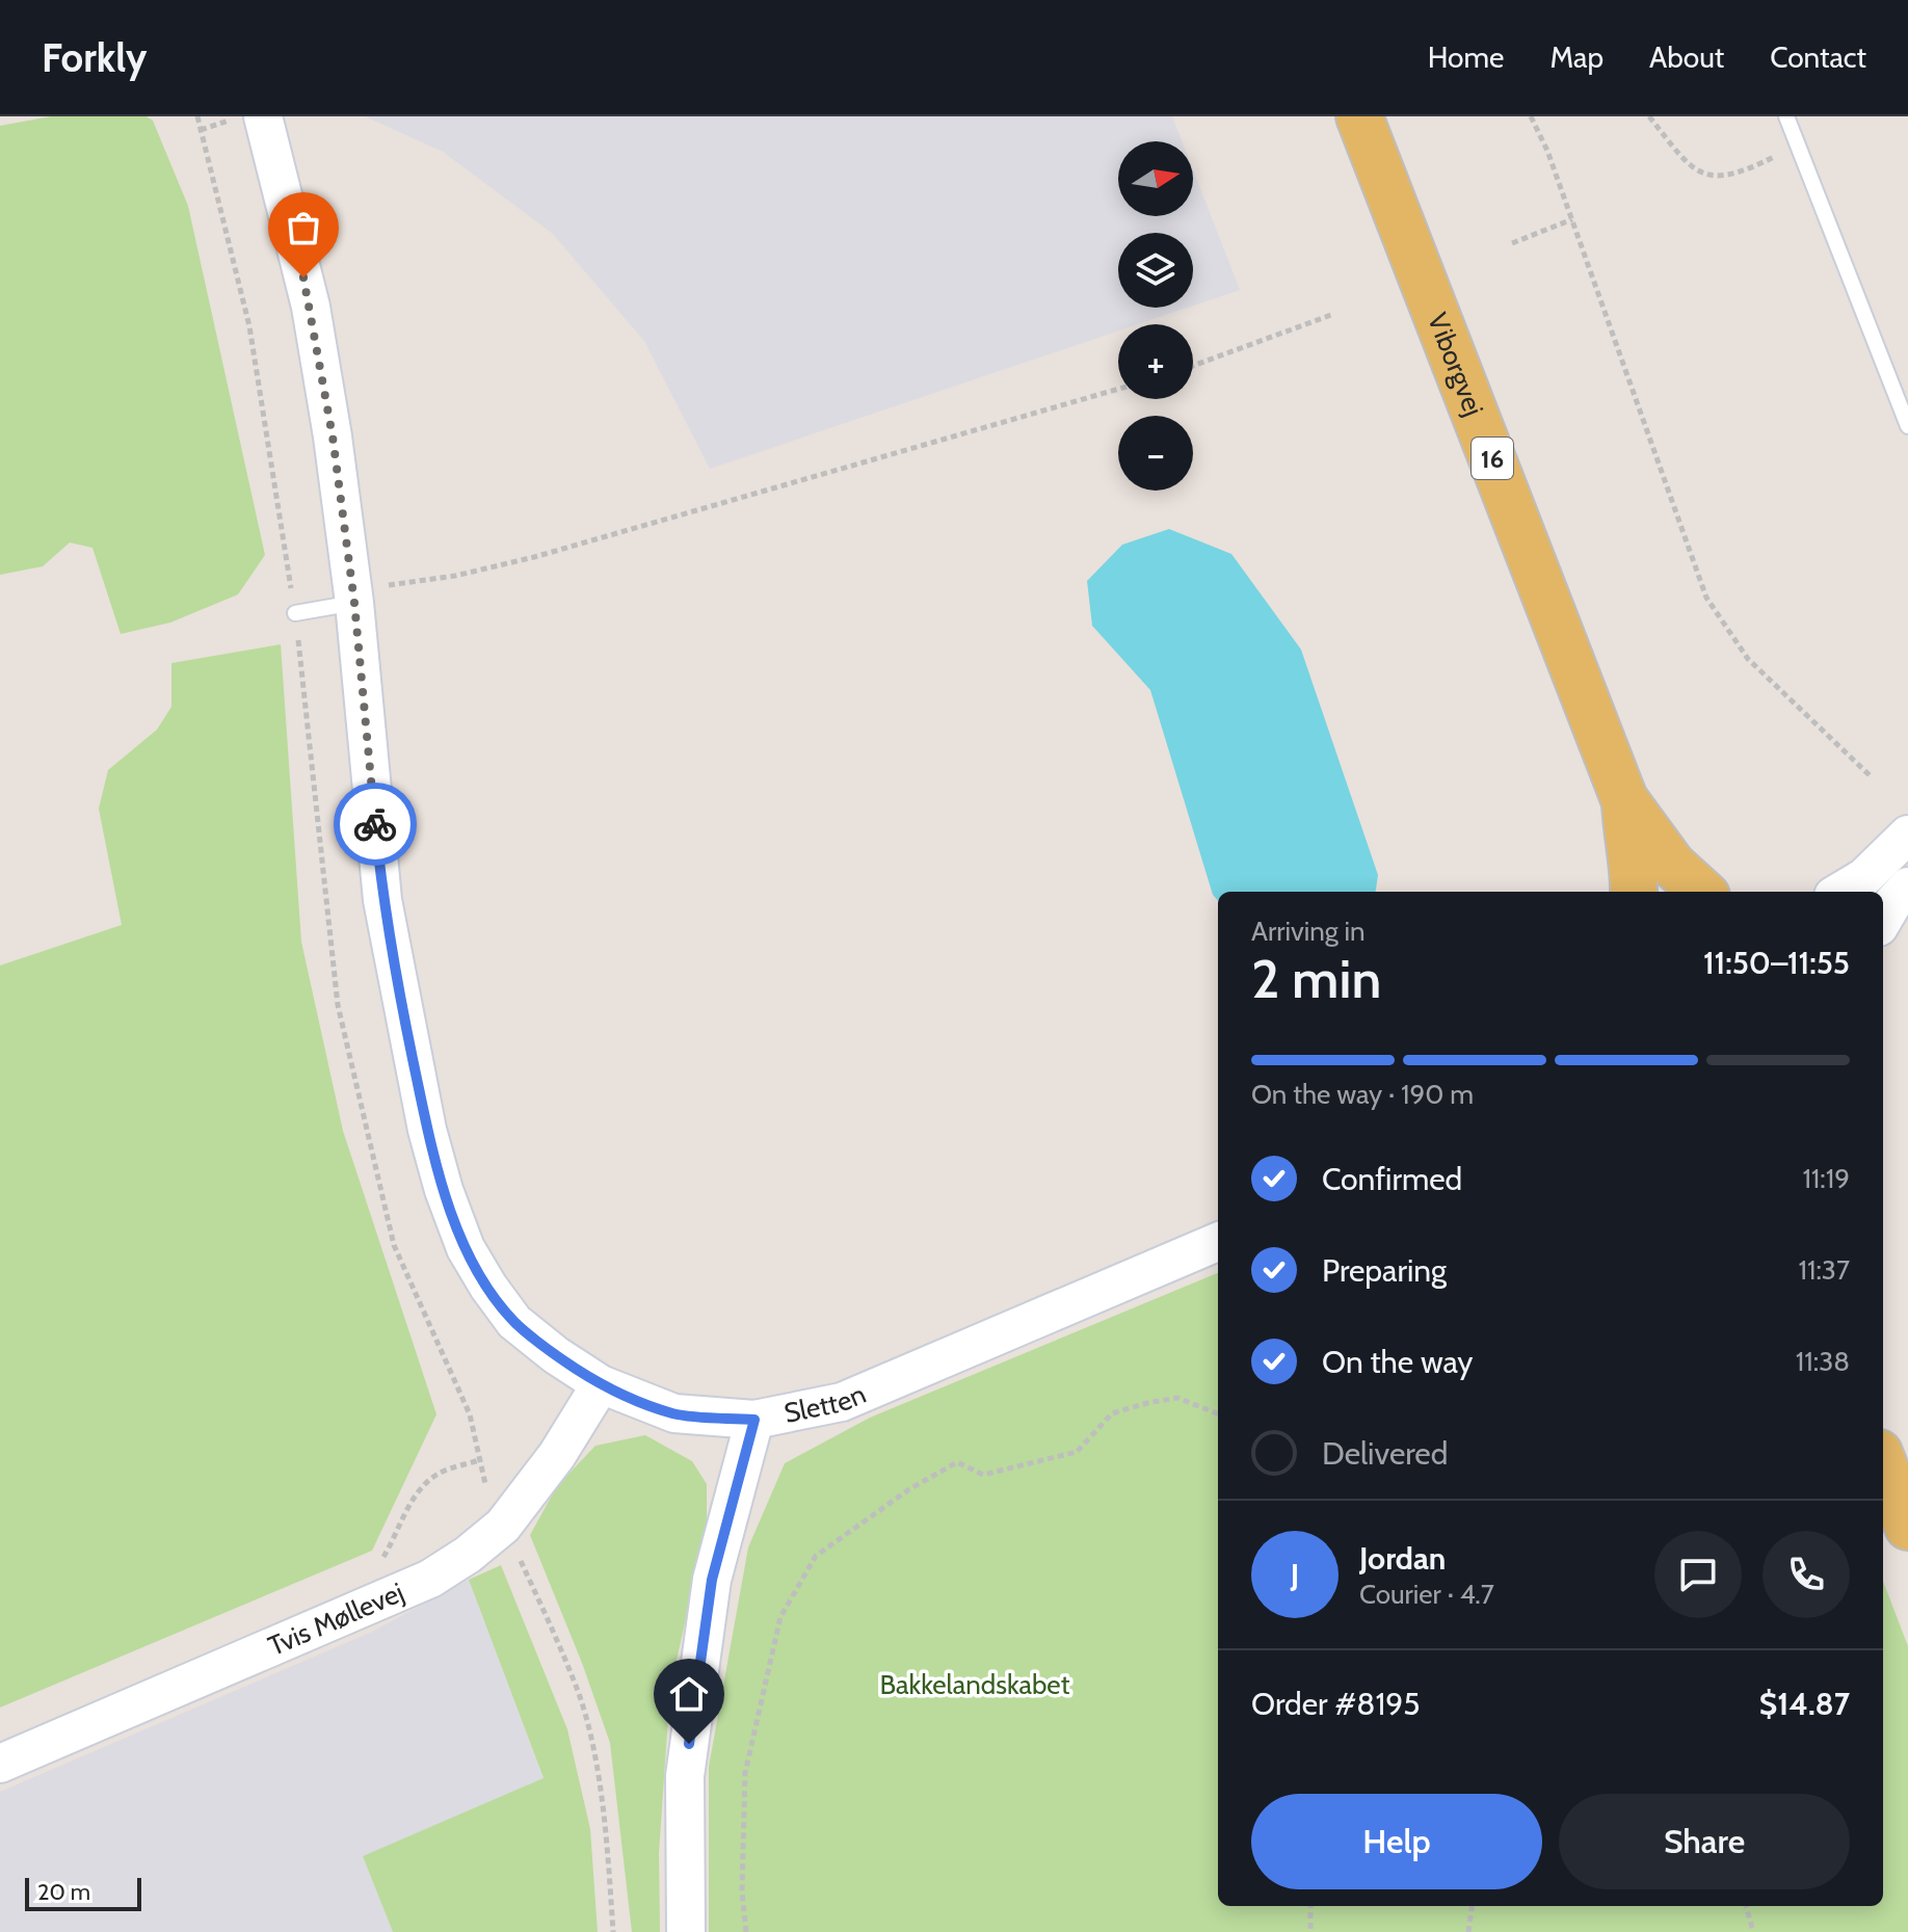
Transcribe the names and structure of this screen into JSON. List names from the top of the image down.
{
  "streets": {
    "main road": ["Viborgvej", "16"],
    "street": ["Sletten", "Tvis Møllevej"]
  },
  "crossings": [
    ["Sletten", "Tvis Møllevej"]
  ],
  "parks": ["Bakkelandskabet"],
  "scale_bar": "20 m",
  "north": "right",
  "page": {
    "header": "Forkly",
    "nav": [
      "Home",
      "Map",
      "About",
      "Contact"
    ],
    "map_buttons": ["+", "−"],
    "heading": ["2 min", "Arriving in", "11:50–11:55"],
    "panel": [
      "Jordan",
      "Courier · 4.7",
      "Order #8195",
      "$14.87"
    ],
    "bar": "On the way · 190 m",
    "list": [
      ["Confirmed", "11:19"],
      ["Preparing", "11:37"],
      ["On the way", "11:38"],
      "Delivered"
    ],
    "round": "J",
    "buttons": ["Help", "Share"],
    "scale": "20 m"
  }
}
